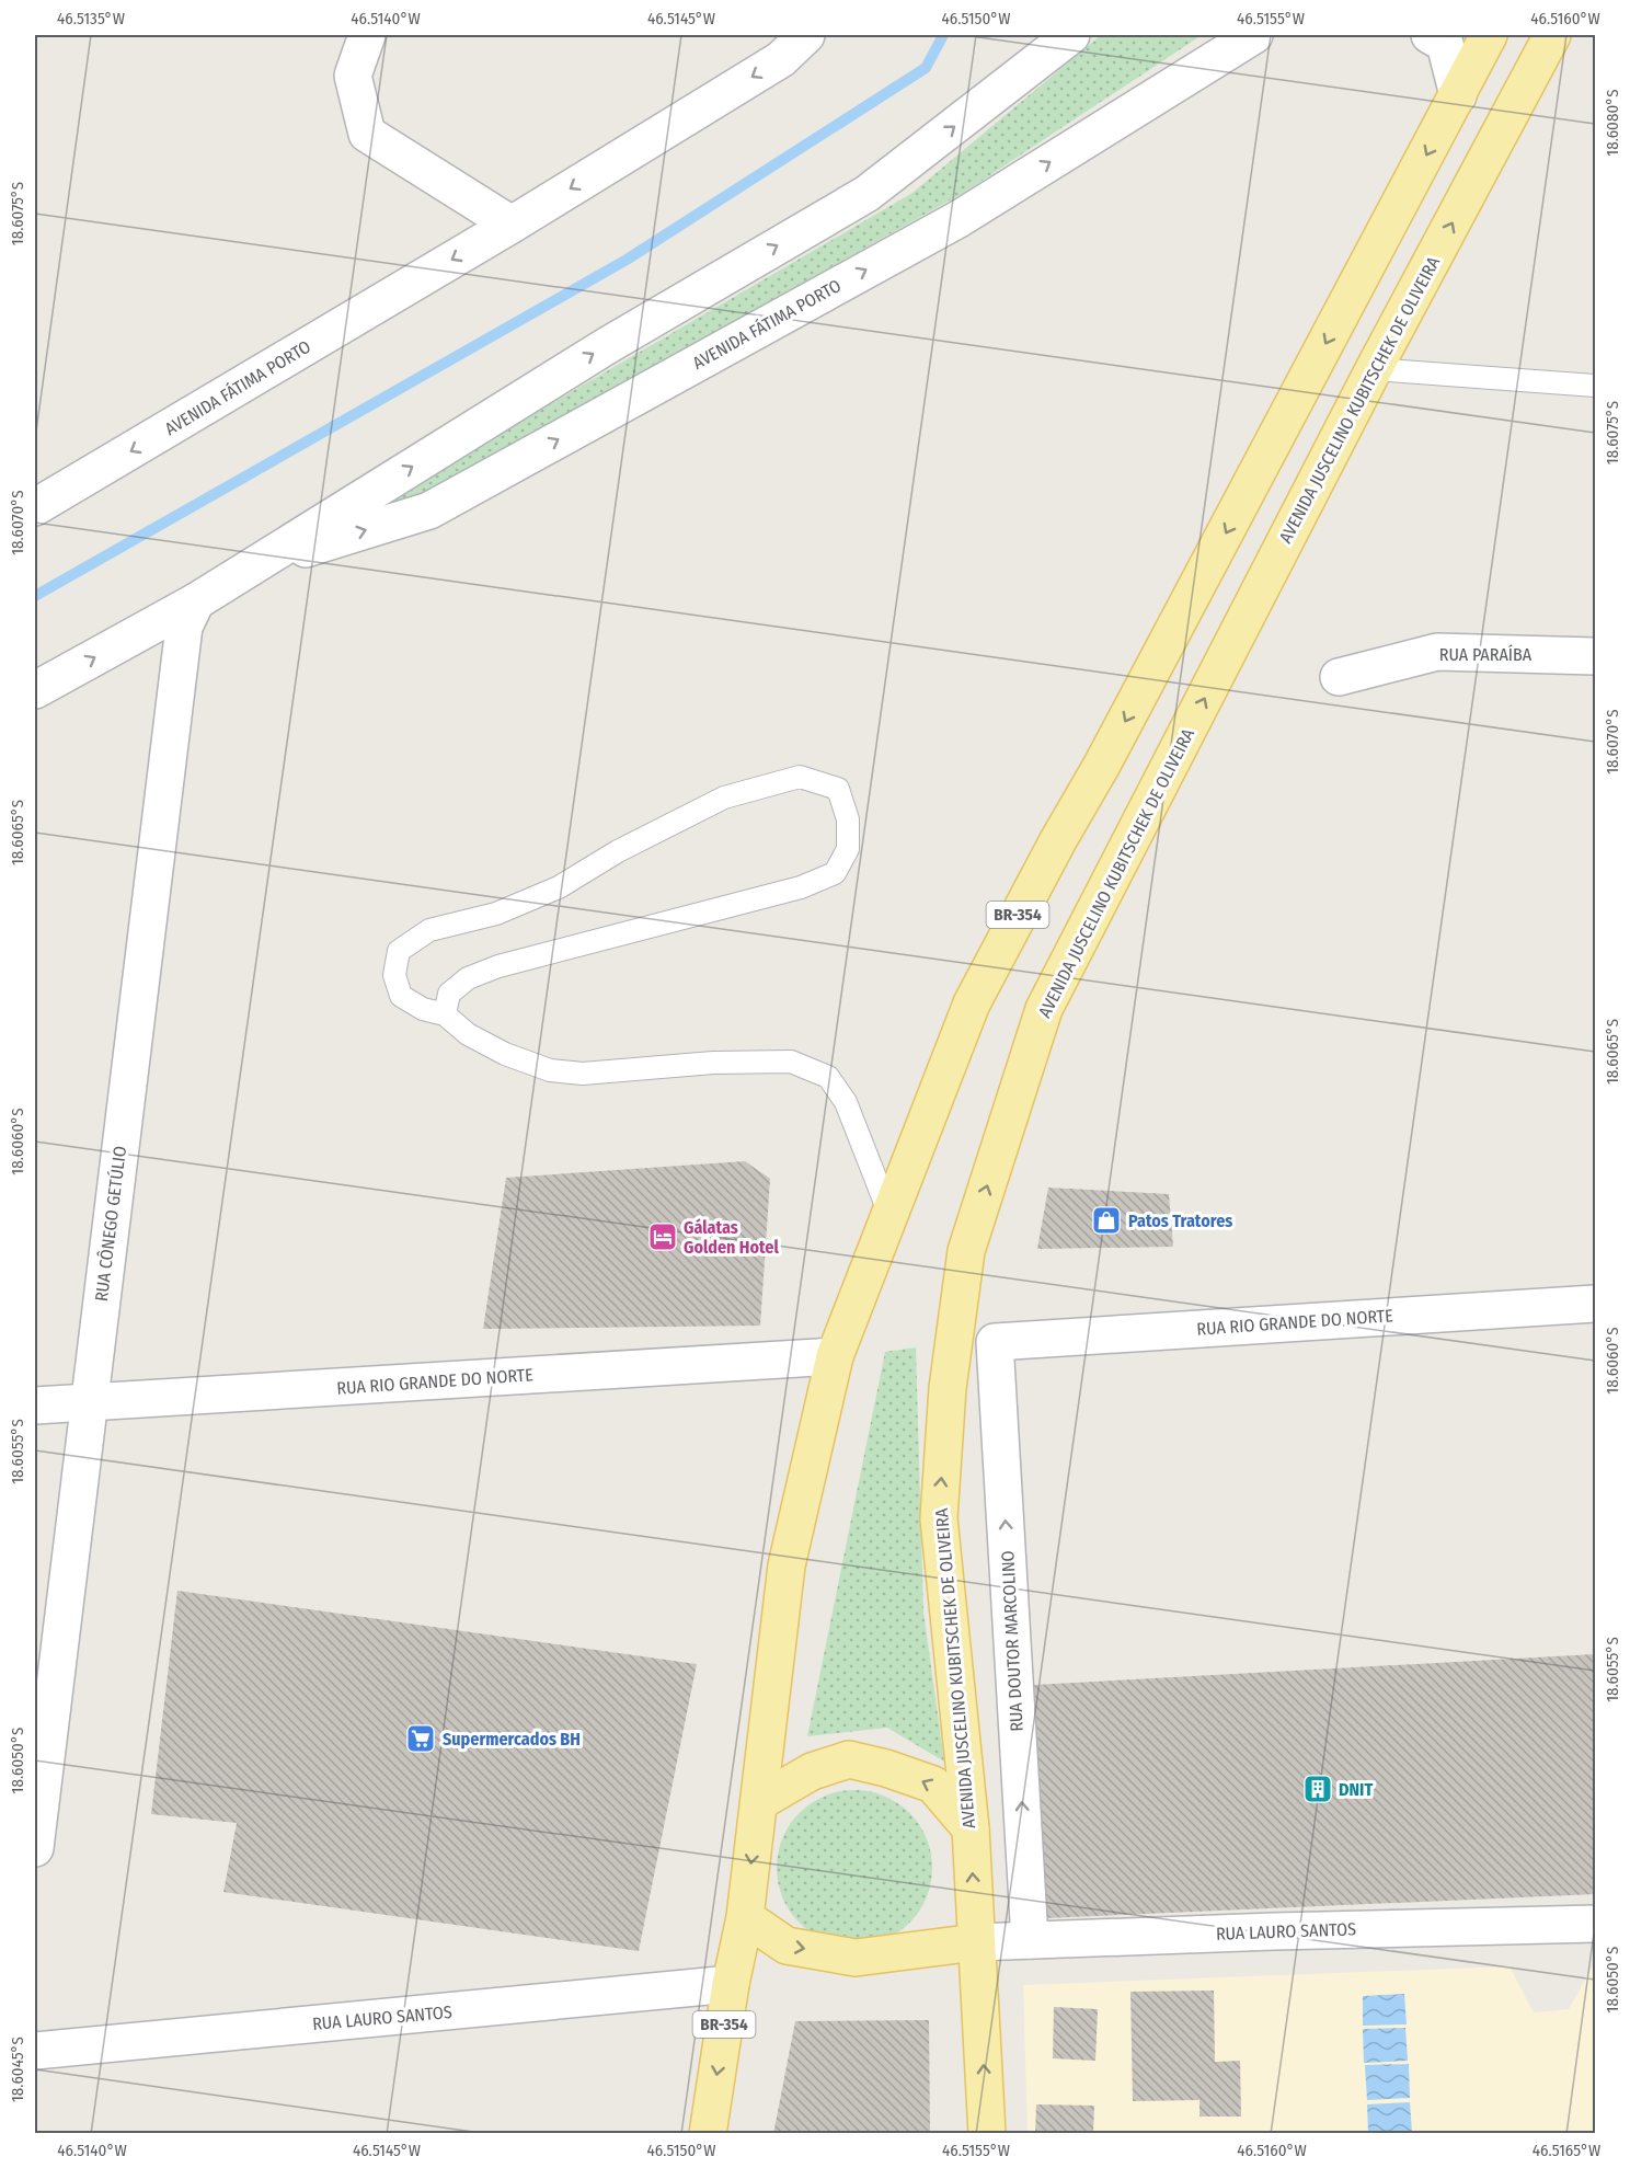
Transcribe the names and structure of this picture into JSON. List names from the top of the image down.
{
  "streets": {
    "main road": ["AVENIDA JUSCELINO KUBITSCHEK DE OLIVEIRA", "BR-354"],
    "street": [
      "AVENIDA FÁTIMA PORTO",
      "RUA PARAÍBA",
      "RUA CÔNEGO GETÚLIO",
      "RUA RIO GRANDE DO NORTE",
      "RUA DOUTOR MARCOLINO",
      "RUA LAURO SANTOS"
    ]
  },
  "crossings": [
    ["AVENIDA FÁTIMA PORTO", "RUA CÔNEGO GETÚLIO"],
    ["AVENIDA JUSCELINO KUBITSCHEK DE OLIVEIRA", "BR-354"],
    ["AVENIDA JUSCELINO KUBITSCHEK DE OLIVEIRA", "RUA LAURO SANTOS"],
    ["BR-354", "RUA RIO GRANDE DO NORTE"],
    ["BR-354", "RUA LAURO SANTOS"],
    ["RUA CÔNEGO GETÚLIO", "RUA RIO GRANDE DO NORTE"],
    ["RUA RIO GRANDE DO NORTE", "RUA DOUTOR MARCOLINO"],
    ["RUA DOUTOR MARCOLINO", "RUA LAURO SANTOS"]
  ],
  "one_way": ["RUA DOUTOR MARCOLINO"],
  "places": {
    "shop": ["Patos Tratores"],
    "hotel": ["Gálatas Golden Hotel"],
    "supermarket": ["Supermercados BH"],
    "building": ["DNIT"]
  },
  "coordinates": [
    "46.5135°W",
    "46.5140°W",
    "46.5145°W",
    "46.5150°W",
    "46.5155°W",
    "46.5160°W",
    "18.6080°S",
    "18.6075°S",
    "18.6070°S",
    "18.6065°S",
    "18.6060°S",
    "18.6055°S",
    "18.6050°S",
    "18.6045°S",
    "46.5165°W"
  ]
}
